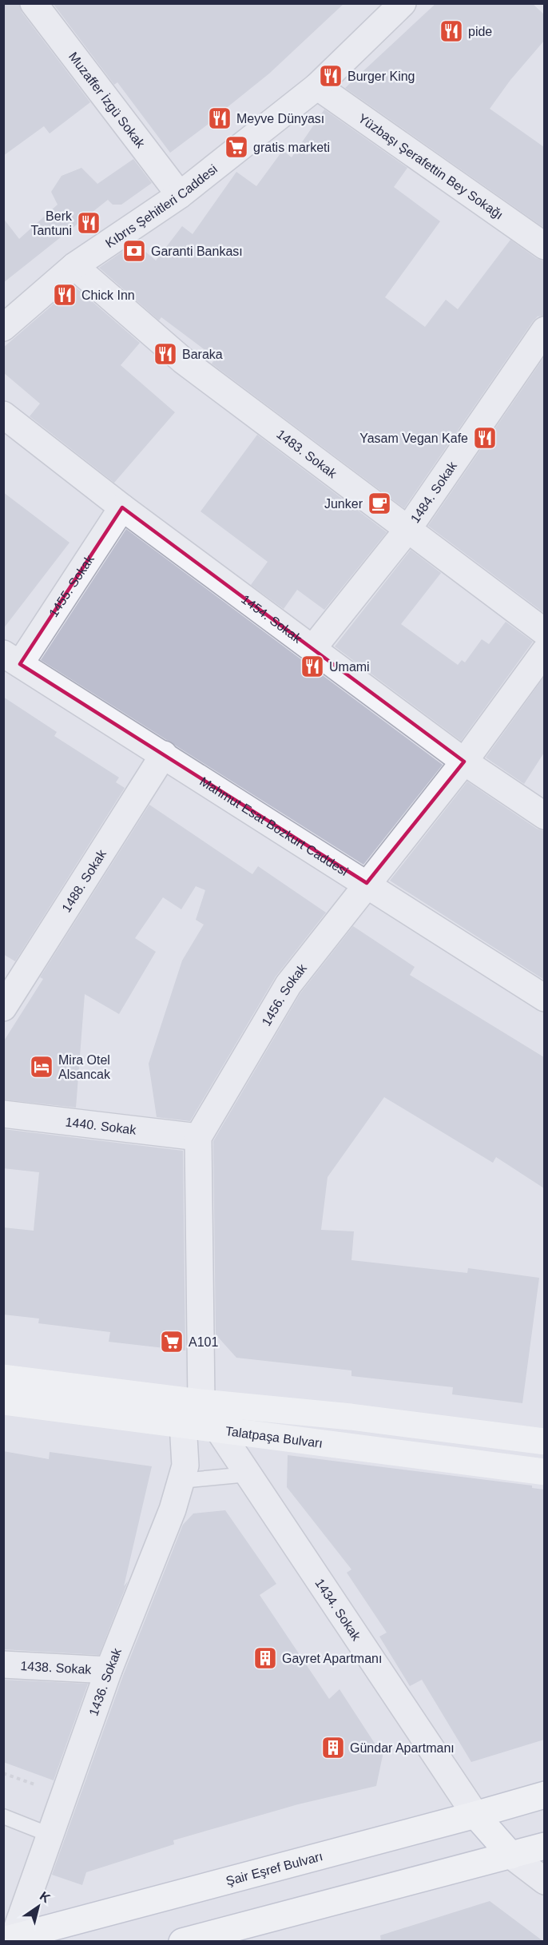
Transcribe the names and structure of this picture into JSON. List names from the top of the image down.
{
  "streets": {
    "main road": ["Talatpaşa Bulvarı", "Şair Eşref Bulvarı"],
    "street": [
      "Muzaffer İzgü Sokak",
      "Yüzbaşı Şerafettin Bey Sokağı",
      "Kıbrıs Şehitleri Caddesi",
      "1483. Sokak",
      "1484. Sokak",
      "1455. Sokak",
      "1454. Sokak",
      "Mahmut Esat Bozkurt Caddesi",
      "1488. Sokak",
      "1456. Sokak",
      "1440. Sokak",
      "1434. Sokak",
      "1438. Sokak",
      "1436. Sokak"
    ]
  },
  "crossings": [
    ["Muzaffer İzgü Sokak", "Kıbrıs Şehitleri Caddesi"],
    ["Yüzbaşı Şerafettin Bey Sokağı", "Kıbrıs Şehitleri Caddesi"],
    ["Kıbrıs Şehitleri Caddesi", "1483. Sokak"],
    ["1483. Sokak", "1484. Sokak"],
    ["1484. Sokak", "1454. Sokak"],
    ["1455. Sokak", "1454. Sokak"],
    ["1455. Sokak", "Mahmut Esat Bozkurt Caddesi"],
    ["1454. Sokak", "1456. Sokak"],
    ["Mahmut Esat Bozkurt Caddesi", "1488. Sokak"],
    ["Mahmut Esat Bozkurt Caddesi", "1456. Sokak"],
    ["1456. Sokak", "1440. Sokak"],
    ["Talatpaşa Bulvarı", "1434. Sokak"],
    ["Talatpaşa Bulvarı", "1436. Sokak"],
    ["1434. Sokak", "Şair Eşref Bulvarı"],
    ["1438. Sokak", "1436. Sokak"],
    ["1436. Sokak", "Şair Eşref Bulvarı"]
  ],
  "places": {
    "restaurant": [
      "pide",
      "Burger King",
      "Meyve Dünyası",
      "Berk Tantuni",
      "Chick Inn",
      "Baraka",
      "Yasam Vegan Kafe",
      "Umami"
    ],
    "supermarket": ["gratis marketi", "A101"],
    "bank": ["Garanti Bankası"],
    "cafe": ["Junker"],
    "hotel": ["Mira Otel Alsancak"],
    "building": ["Gayret Apartmanı", "Gündar Apartmanı"]
  },
  "north": "top right"
}
